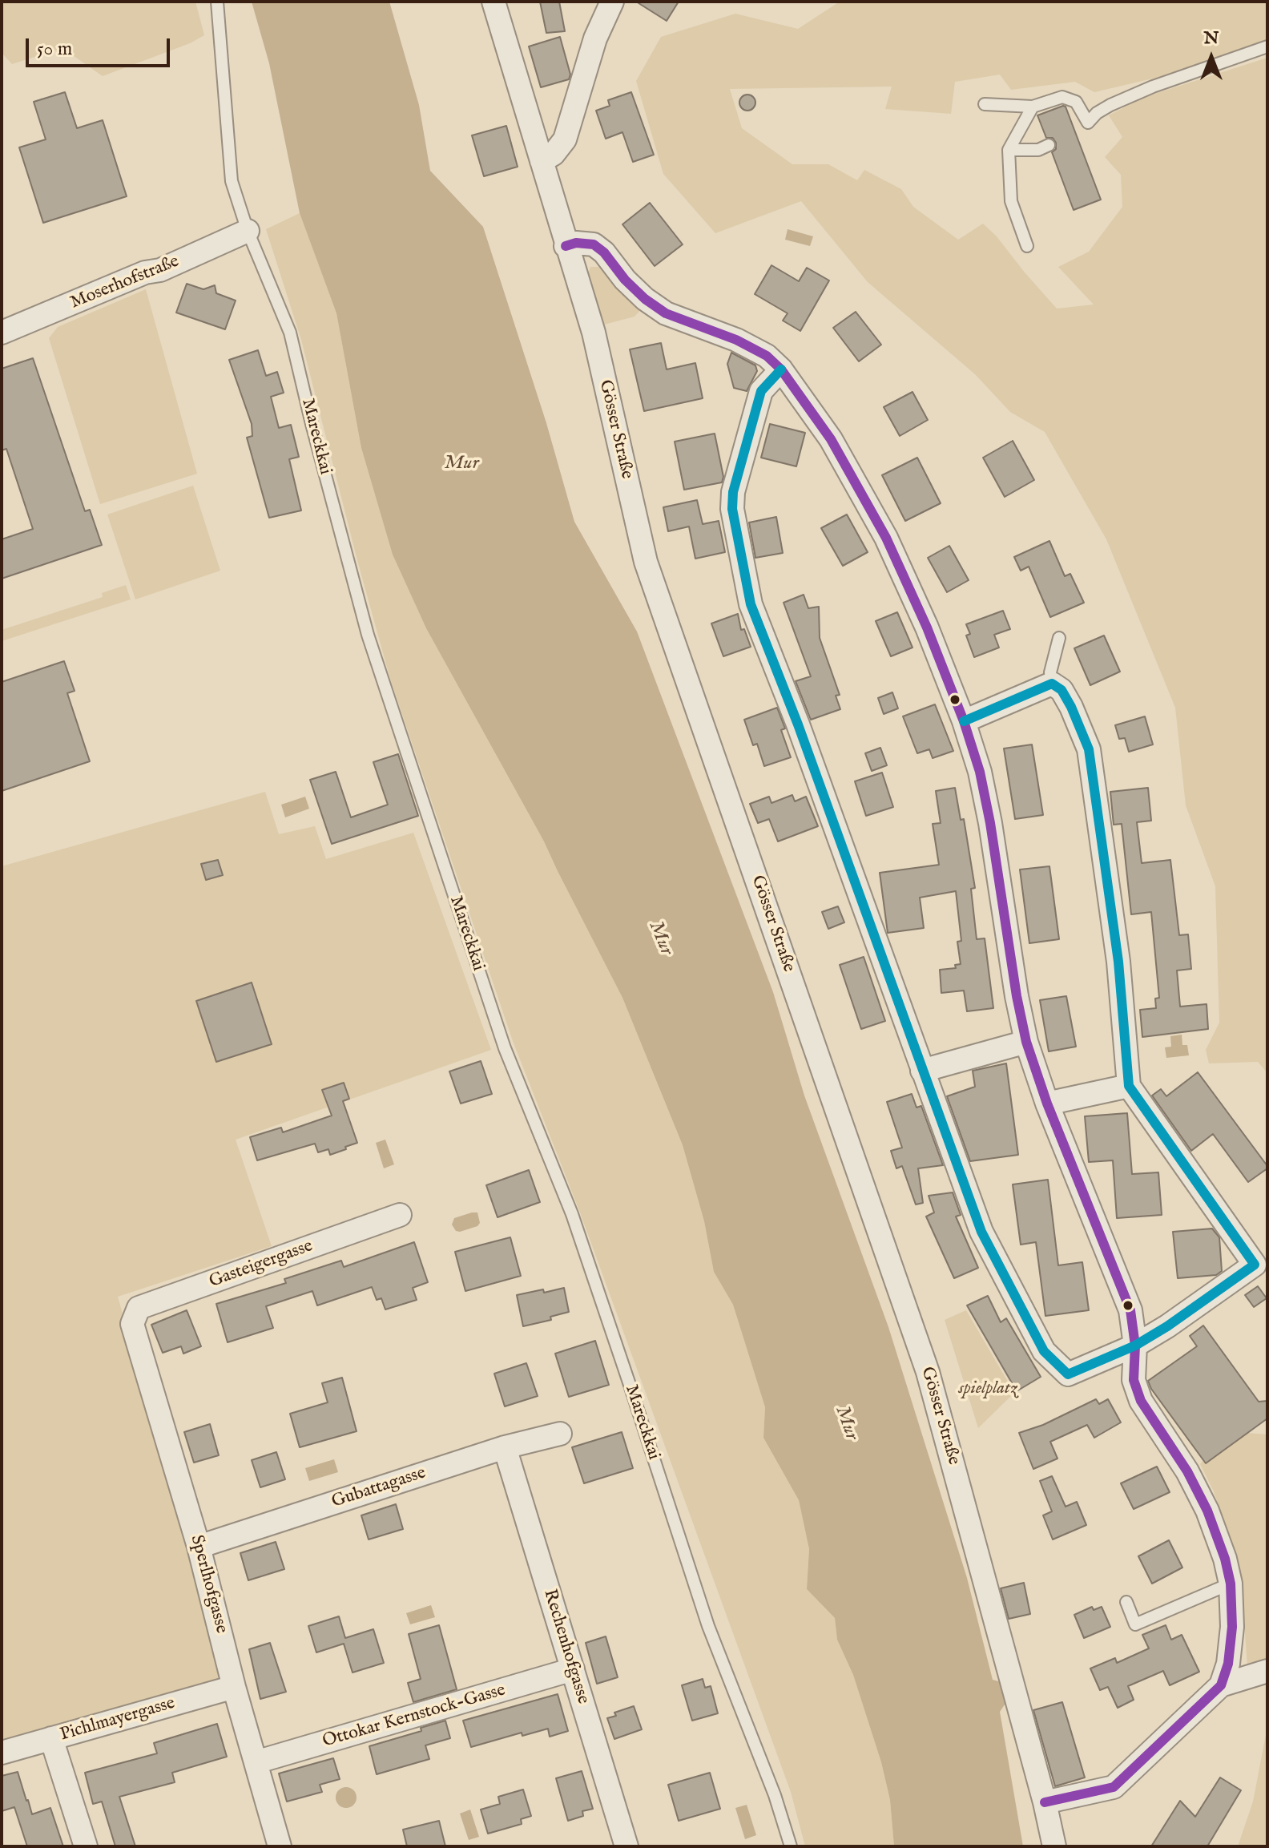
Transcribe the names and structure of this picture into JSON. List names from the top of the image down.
{
  "streets": {
    "street": [
      "Moserhofstraße",
      "Gösser Straße",
      "Gasteigergasse",
      "Gubattagasse",
      "Sperlhofgasse",
      "Rechenhofgasse",
      "Ottokar Kernstock-Gasse",
      "Pichlmayergasse"
    ],
    "lane": ["Mareckkai"]
  },
  "crossings": [
    ["Moserhofstraße", "Mareckkai"],
    ["Gasteigergasse", "Sperlhofgasse"],
    ["Gubattagasse", "Sperlhofgasse"],
    ["Gubattagasse", "Rechenhofgasse"],
    ["Sperlhofgasse", "Ottokar Kernstock-Gasse"],
    ["Sperlhofgasse", "Pichlmayergasse"],
    ["Rechenhofgasse", "Ottokar Kernstock-Gasse"]
  ],
  "water": ["Mur"],
  "parks": ["spielplatz"],
  "scale_bar": "50 m",
  "north": "top"
}
